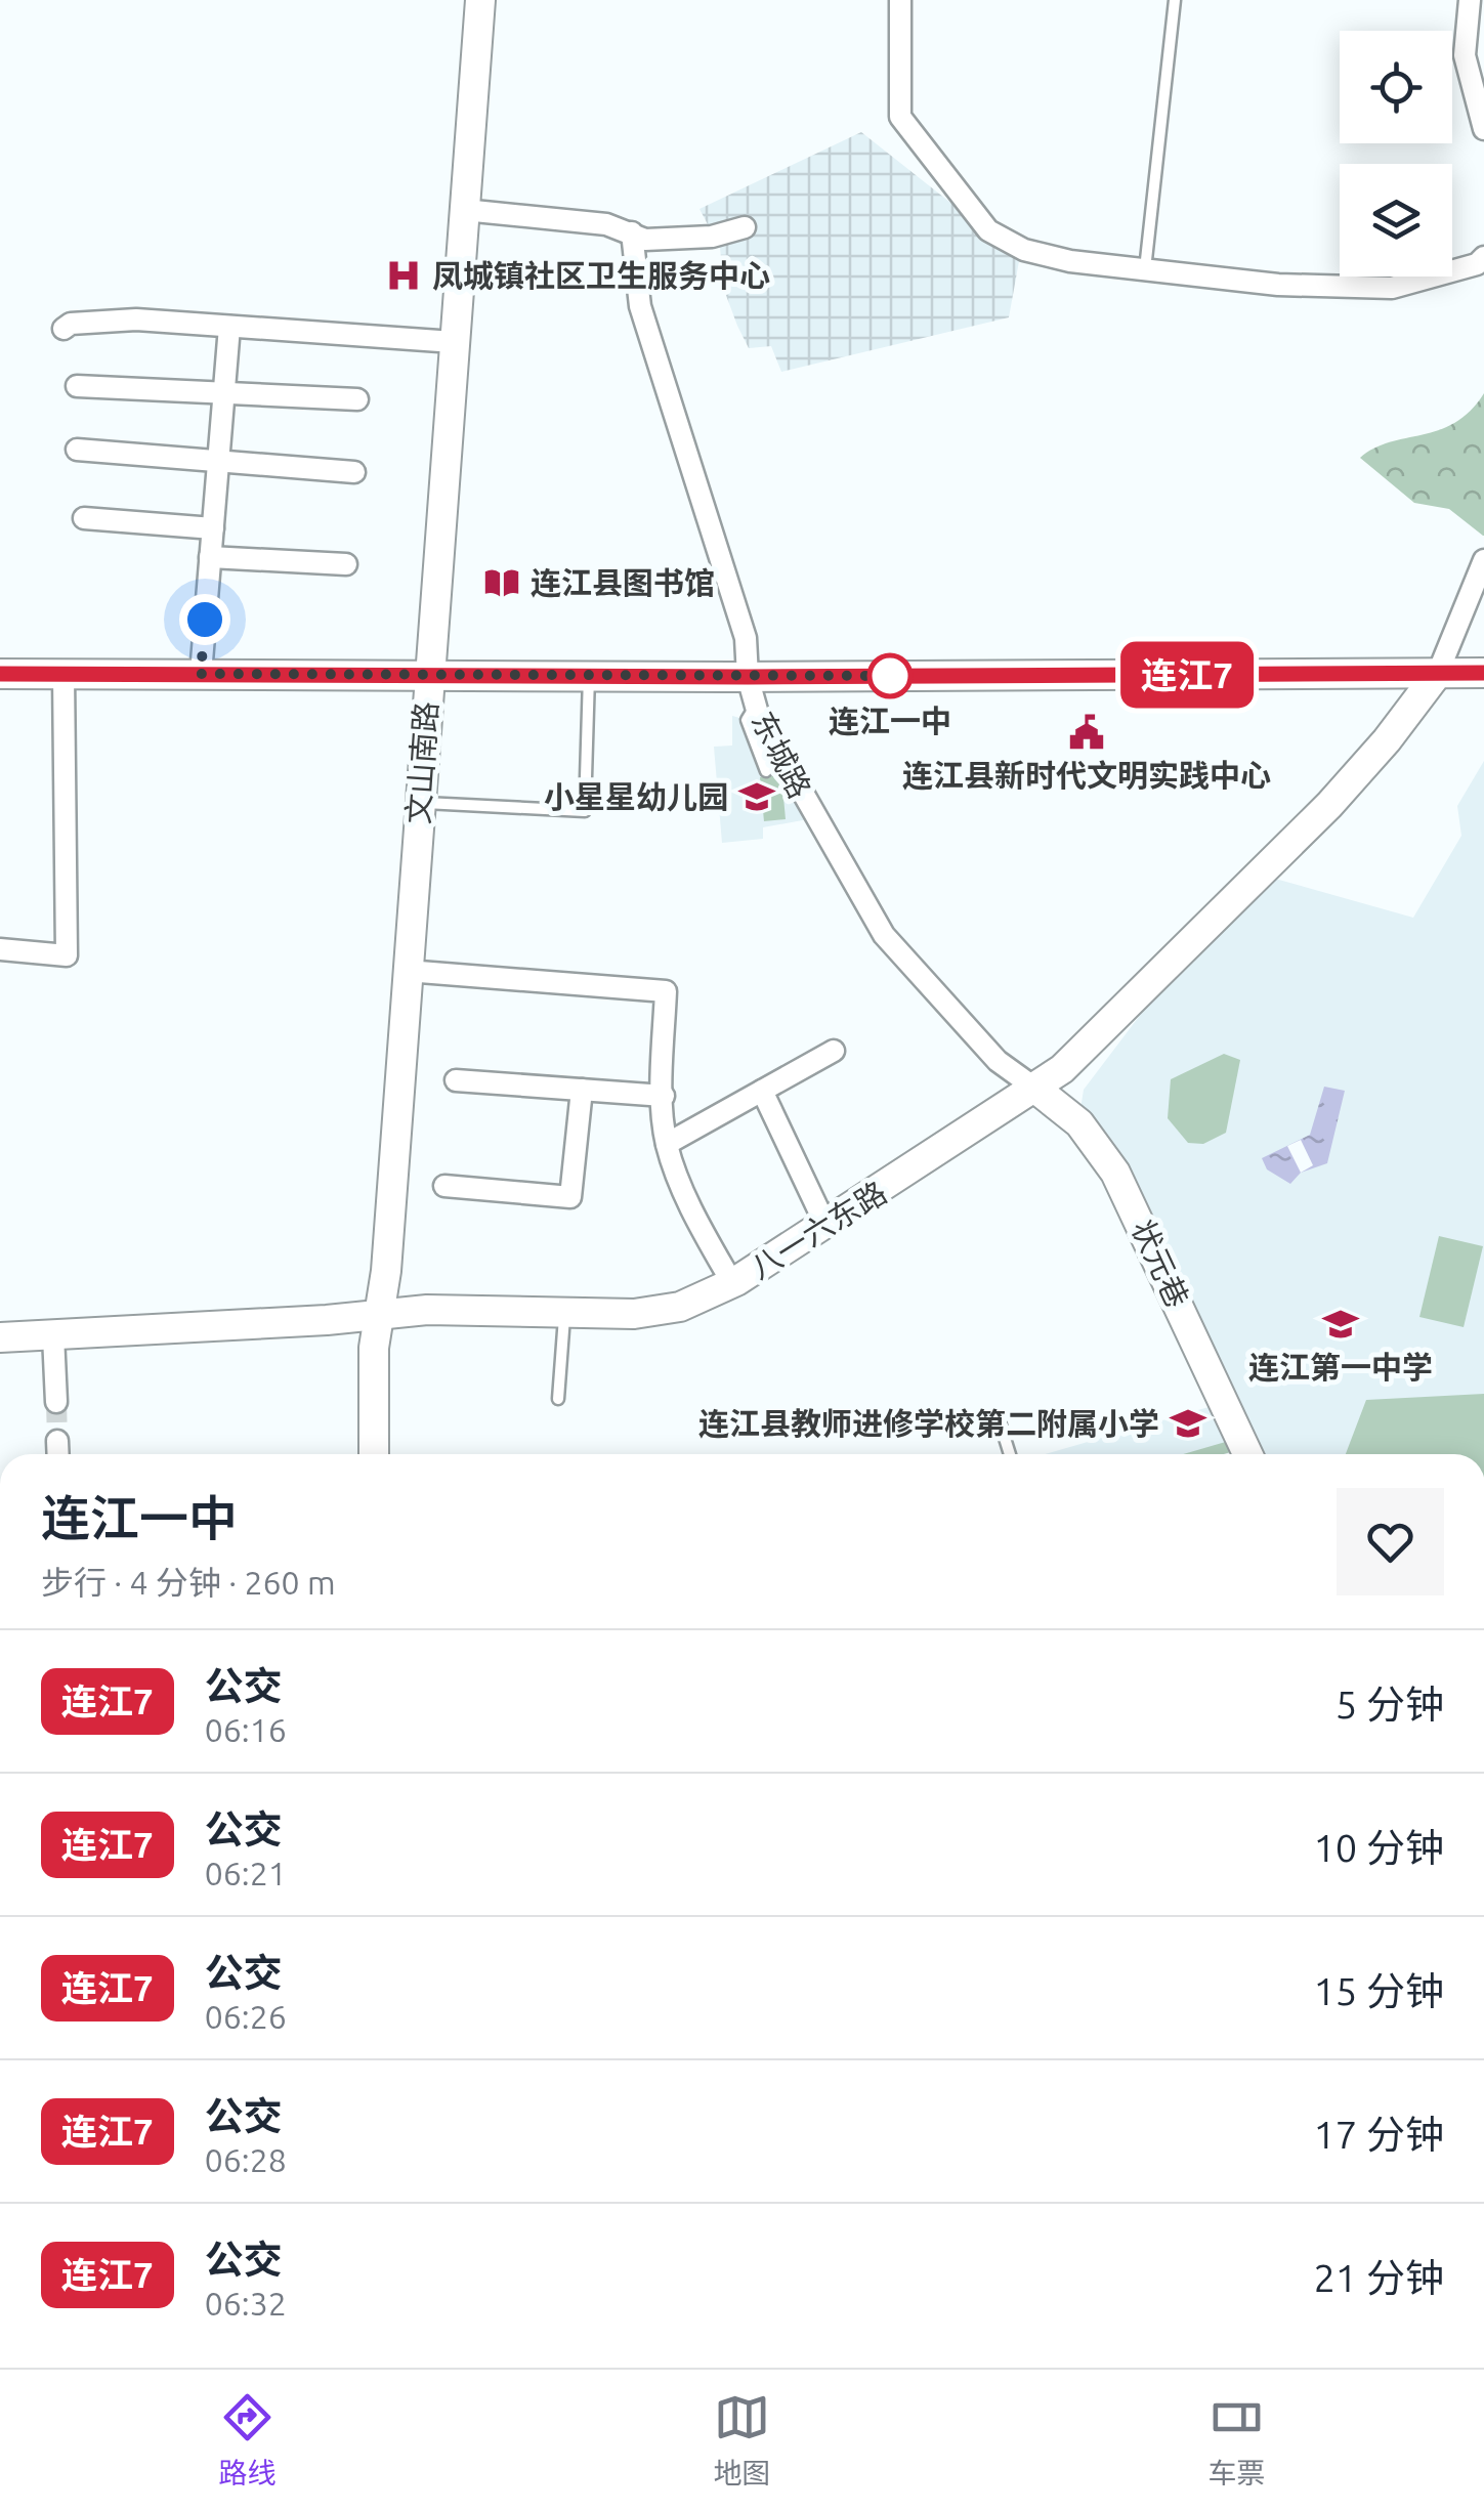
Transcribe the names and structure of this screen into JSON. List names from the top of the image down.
{
  "streets": {
    "main road": ["文山南路", "八一六东路", "状元巷"],
    "street": ["东城路"]
  },
  "crossings": [
    ["东城路", "八一六东路"],
    ["东城路", "状元巷"],
    ["文山南路", "八一六东路"],
    ["八一六东路", "状元巷"]
  ],
  "places": {
    "hospital": ["凤城镇社区卫生服务中心"],
    "library": ["连江县图书馆"],
    "other": ["连江一中"],
    "public building": ["连江县新时代文明实践中心"],
    "school or university": ["小星星幼儿园", "连江第一中学", "连江县教师进修学校第二附属小学"]
  },
  "lines": ["bus line 连江7"],
  "page": {
    "on_map": "连江7",
    "heading": ["连江一中", "步行 · 4 分钟 · 260 m"],
    "list": [
      {
        "mark": "连江7",
        "name": "公交",
        "note": "06:16",
        "value": "5 分钟"
      },
      {
        "mark": "连江7",
        "name": "公交",
        "note": "06:21",
        "value": "10 分钟"
      },
      {
        "mark": "连江7",
        "name": "公交",
        "note": "06:26",
        "value": "15 分钟"
      },
      {
        "mark": "连江7",
        "name": "公交",
        "note": "06:28",
        "value": "17 分钟"
      },
      {
        "mark": "连江7",
        "name": "公交",
        "note": "06:32",
        "value": "21 分钟"
      }
    ],
    "tabs": ["路线", "地图", "车票"]
  }
}
